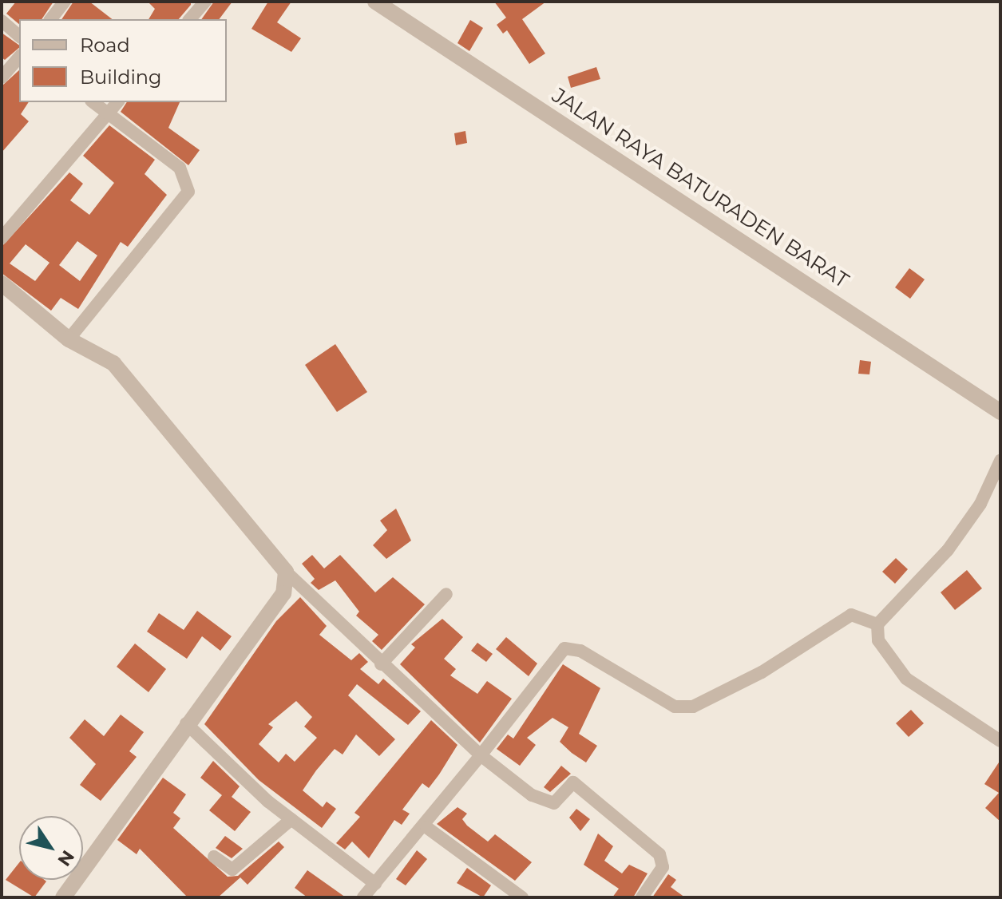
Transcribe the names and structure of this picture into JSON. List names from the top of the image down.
{
  "streets": {
    "street": ["JALAN RAYA BATURADEN BARAT"]
  },
  "legend": ["Road", "Building"],
  "north": "bottom right"
}
